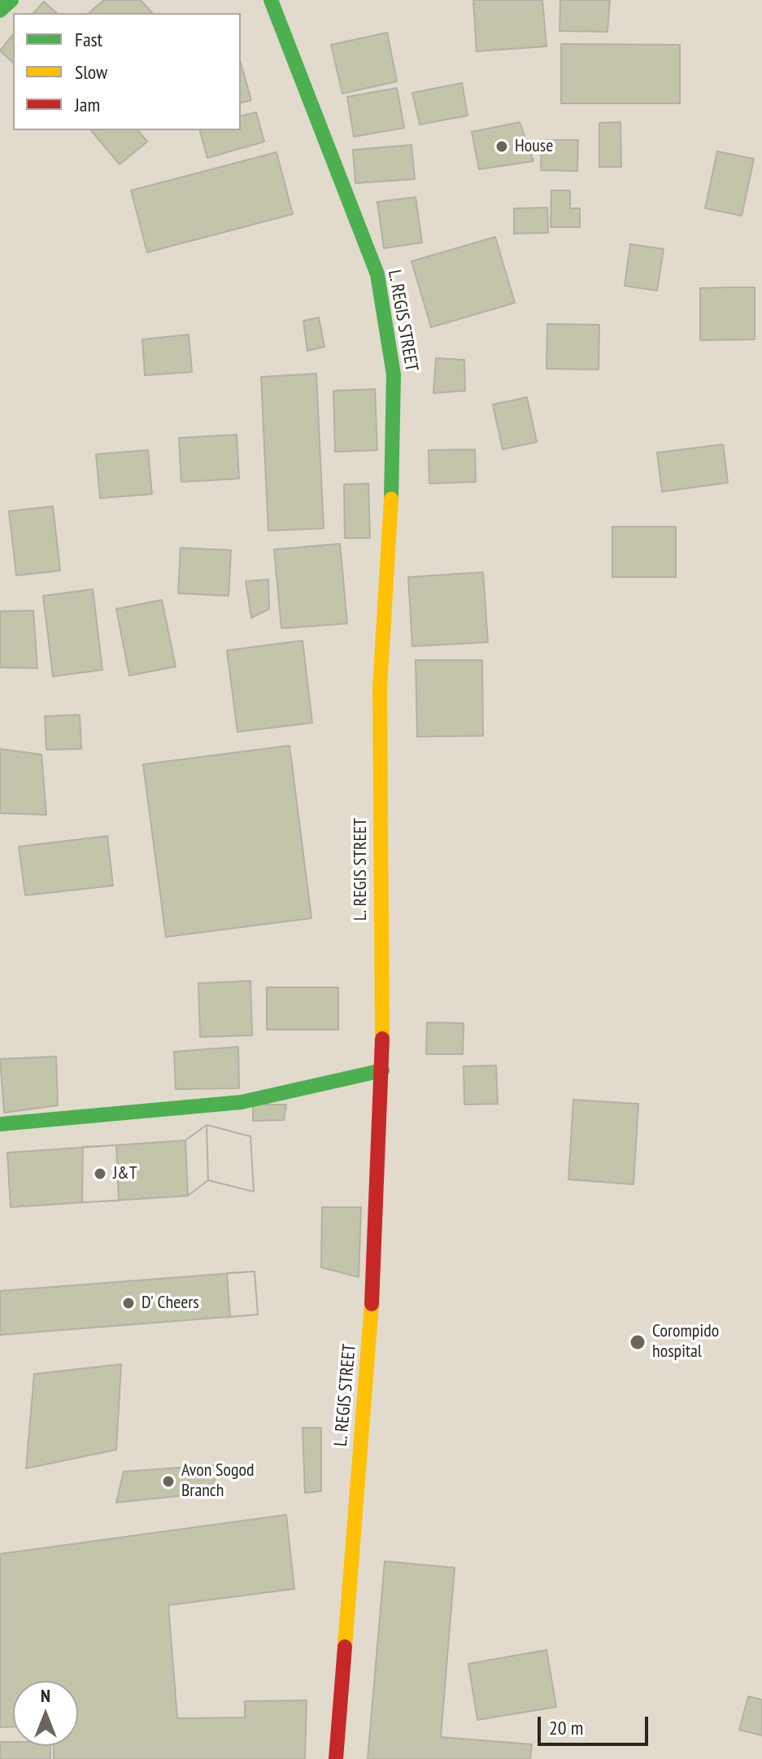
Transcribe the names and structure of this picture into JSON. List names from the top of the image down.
{
  "streets": {
    "street": ["L. REGIS STREET"]
  },
  "places": [
    "House",
    "J&T",
    "D' Cheers",
    "Corompido hospital",
    "Avon Sogod Branch"
  ],
  "legend": ["Fast", "Slow", "Jam"],
  "scale_bar": "20 m",
  "north": "top"
}
